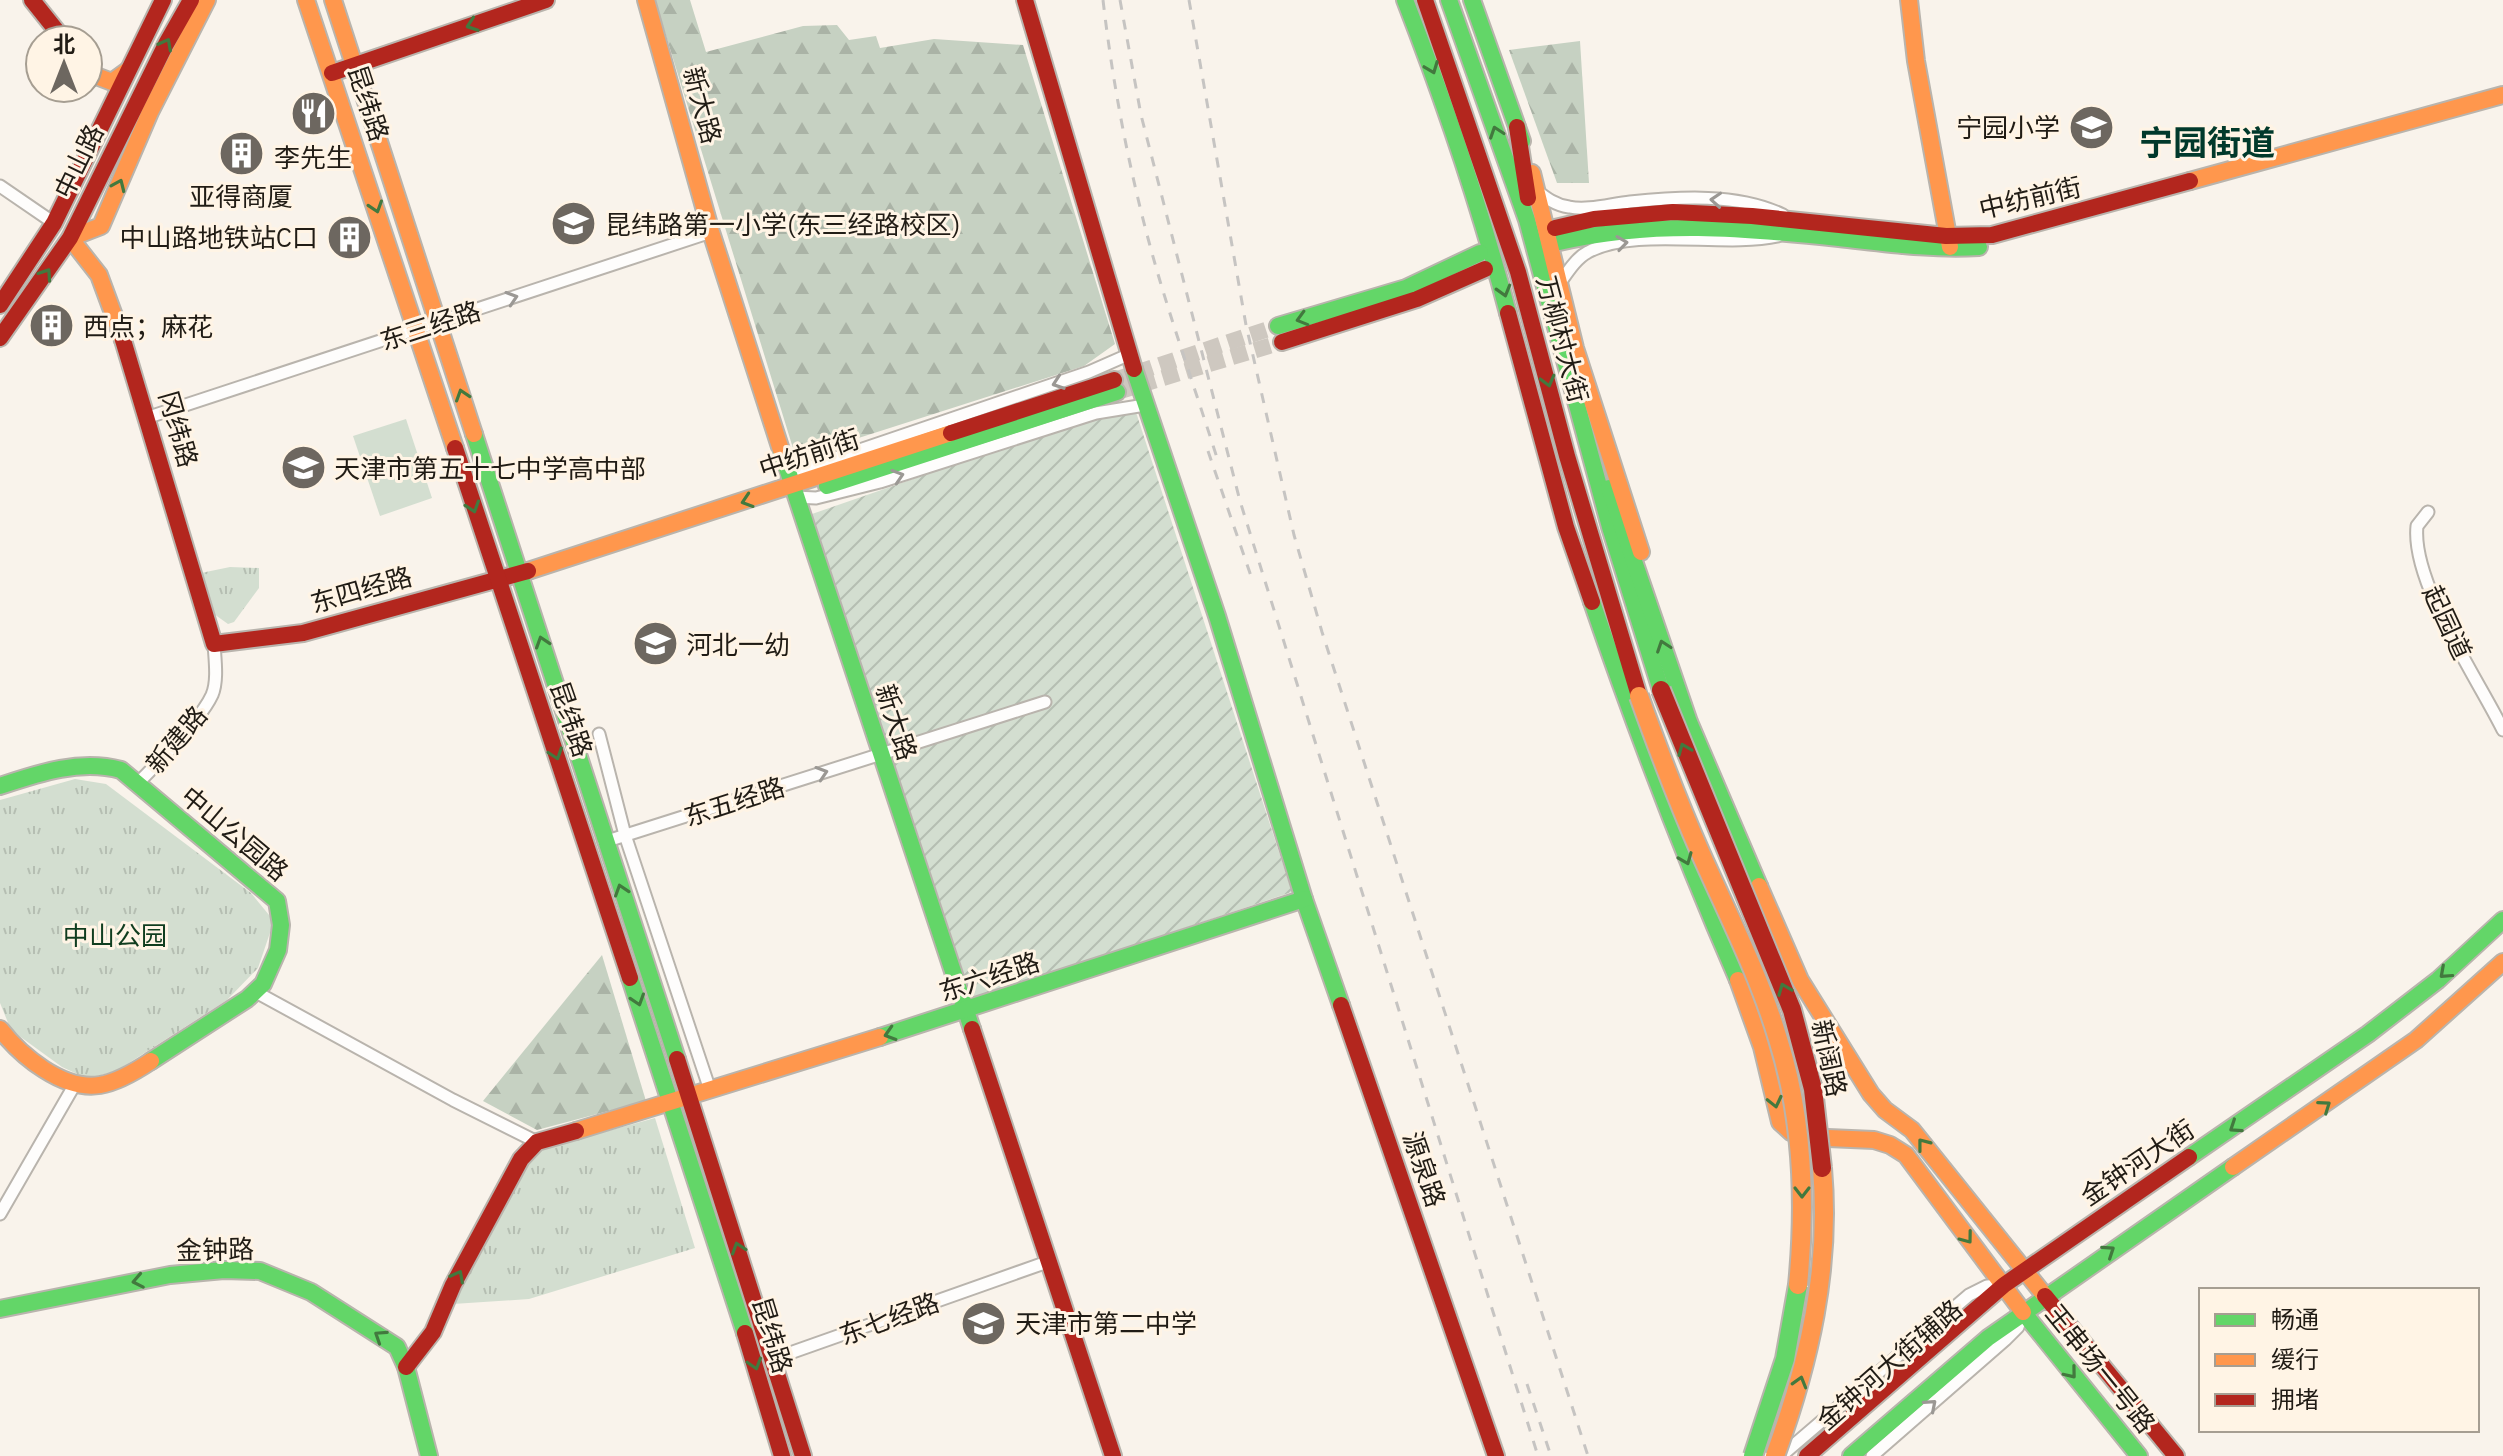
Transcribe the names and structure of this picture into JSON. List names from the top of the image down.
{
  "streets": {
    "main road": [
      "昆纬路",
      "新大路",
      "中山路",
      "中纺前街",
      "万柳村大街",
      "冈纬路",
      "东四经路",
      "中山公园路",
      "东六经路",
      "新阔路",
      "金钟河大街",
      "源泉路",
      "金钟路",
      "王串场一号路"
    ],
    "street": [
      "东三经路",
      "起园道",
      "新建路",
      "东五经路",
      "东七经路",
      "金钟河大街辅路"
    ]
  },
  "crossings": [
    ["昆纬路", "中纺前街"],
    ["昆纬路", "东三经路"],
    ["昆纬路", "东四经路"],
    ["昆纬路", "东五经路"],
    ["昆纬路", "东六经路"],
    ["昆纬路", "东七经路"],
    ["新大路", "中纺前街"],
    ["新大路", "东三经路"],
    ["新大路", "东五经路"],
    ["新大路", "东六经路"],
    ["新大路", "东七经路"],
    ["中山路", "冈纬路"],
    ["中纺前街", "东四经路"],
    ["东三经路", "冈纬路"],
    ["万柳村大街", "新阔路"],
    ["冈纬路", "东四经路"],
    ["冈纬路", "新建路"],
    ["东四经路", "新建路"],
    ["新建路", "中山公园路"],
    ["东六经路", "源泉路"],
    ["新阔路", "金钟河大街辅路"],
    ["金钟河大街", "金钟河大街辅路"],
    ["金钟河大街", "王串场一号路"],
    ["金钟河大街辅路", "王串场一号路"]
  ],
  "one_way": ["东三经路", "东五经路", "金钟路"],
  "districts": ["宁园街道"],
  "parks": ["中山公园"],
  "places": {
    "restaurant": ["李先生"],
    "school or university": [
      "宁园小学",
      "昆纬路第一小学(东三经路校区)",
      "天津市第五十七中学高中部",
      "河北一幼",
      "天津市第二中学"
    ],
    "building": ["亚得商厦", "中山路地铁站C口", "西点；麻花"]
  },
  "legend": ["畅通", "缓行", "拥堵"],
  "north": "top"
}
